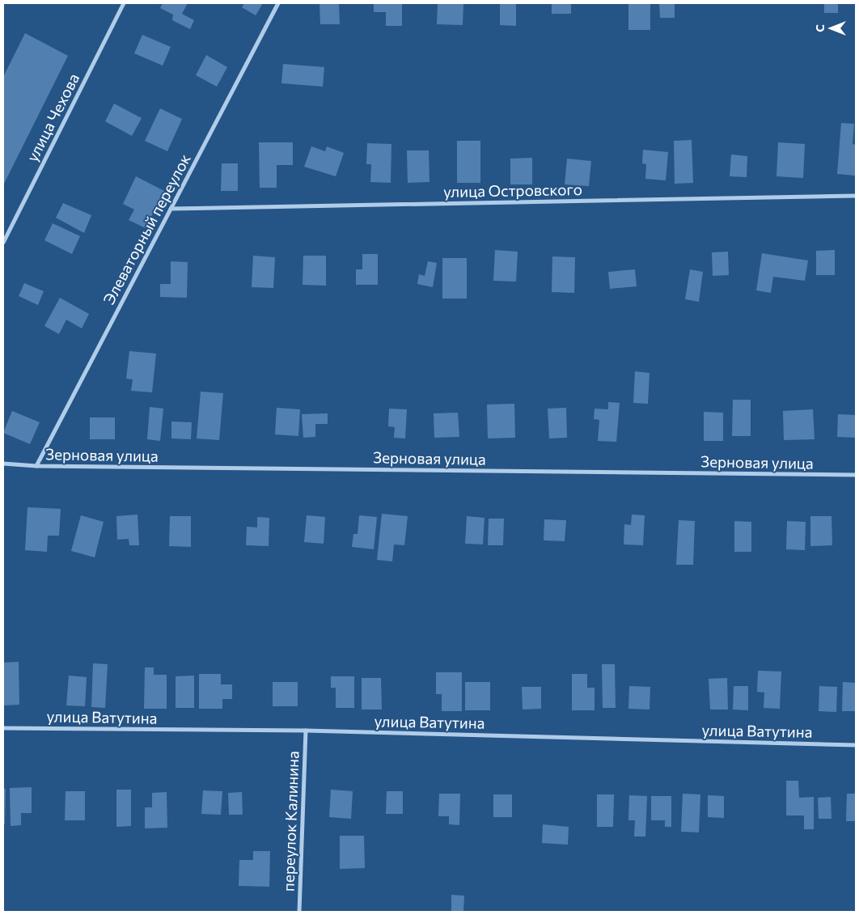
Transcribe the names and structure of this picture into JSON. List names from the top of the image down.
{
  "streets": {
    "street": [
      "улица Чехова",
      "улица Островского",
      "Элеваторный переулок",
      "Зерновая улица",
      "улица Ватутина",
      "переулок Калинина"
    ]
  },
  "crossings": [
    ["улица Островского", "Элеваторный переулок"],
    ["Элеваторный переулок", "Зерновая улица"],
    ["улица Ватутина", "переулок Калинина"]
  ],
  "north": "left"
}
